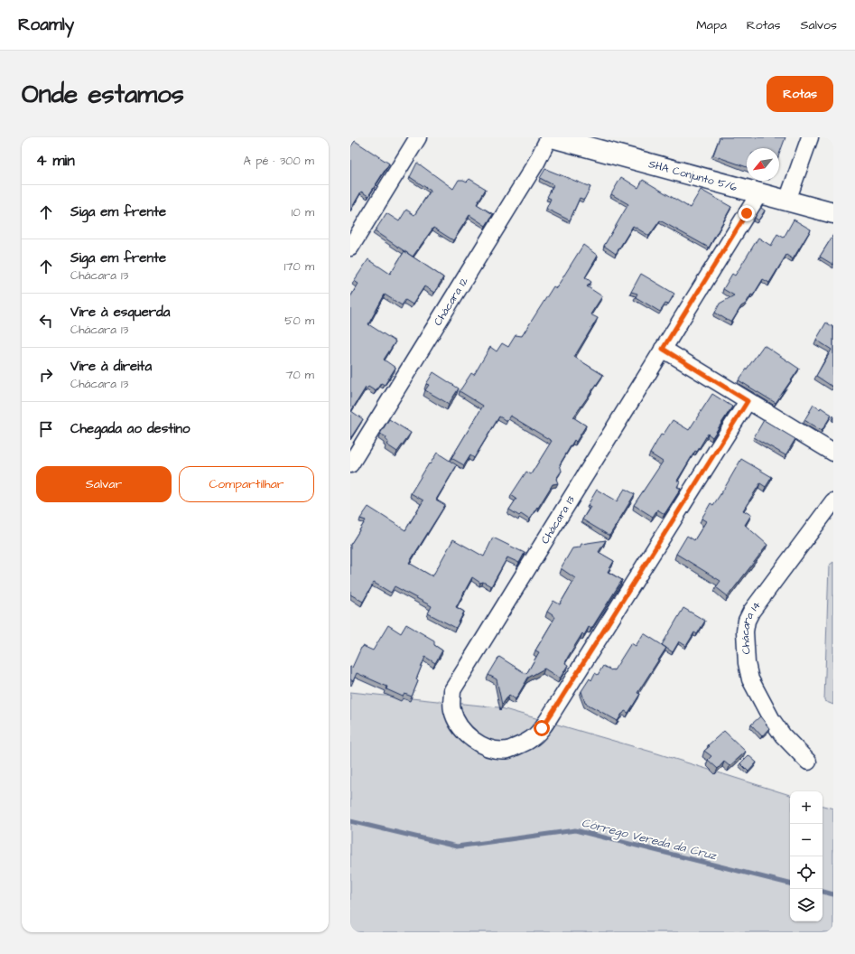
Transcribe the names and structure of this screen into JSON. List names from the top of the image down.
{
  "streets": {
    "street": [
      "SHA Conjunto 5/6",
      "Chácara 12",
      "Chácara 13",
      "Chácara 14"
    ]
  },
  "crossings": [
    ["SHA Conjunto 5/6", "Chácara 13"]
  ],
  "water": ["Córrego Vereda da Cruz"],
  "north": "bottom left",
  "page": {
    "header": "Roamly",
    "nav": ["Mapa", "Rotas", "Salvos"],
    "buttons": [
      "Rotas",
      ["Salvar", "Compartilhar"]
    ],
    "title": "Onde estamos",
    "heading": ["4 min", "A pé · 300 m"],
    "list": [
      ["Siga em frente", "10 m"],
      ["Siga em frente", "Chácara 13", "170 m"],
      ["Vire à esquerda", "Chácara 13", "50 m"],
      ["Vire à direita", "Chácara 13", "70 m"],
      "Chegada ao destino"
    ],
    "map_buttons": ["+", "−"]
  }
}
